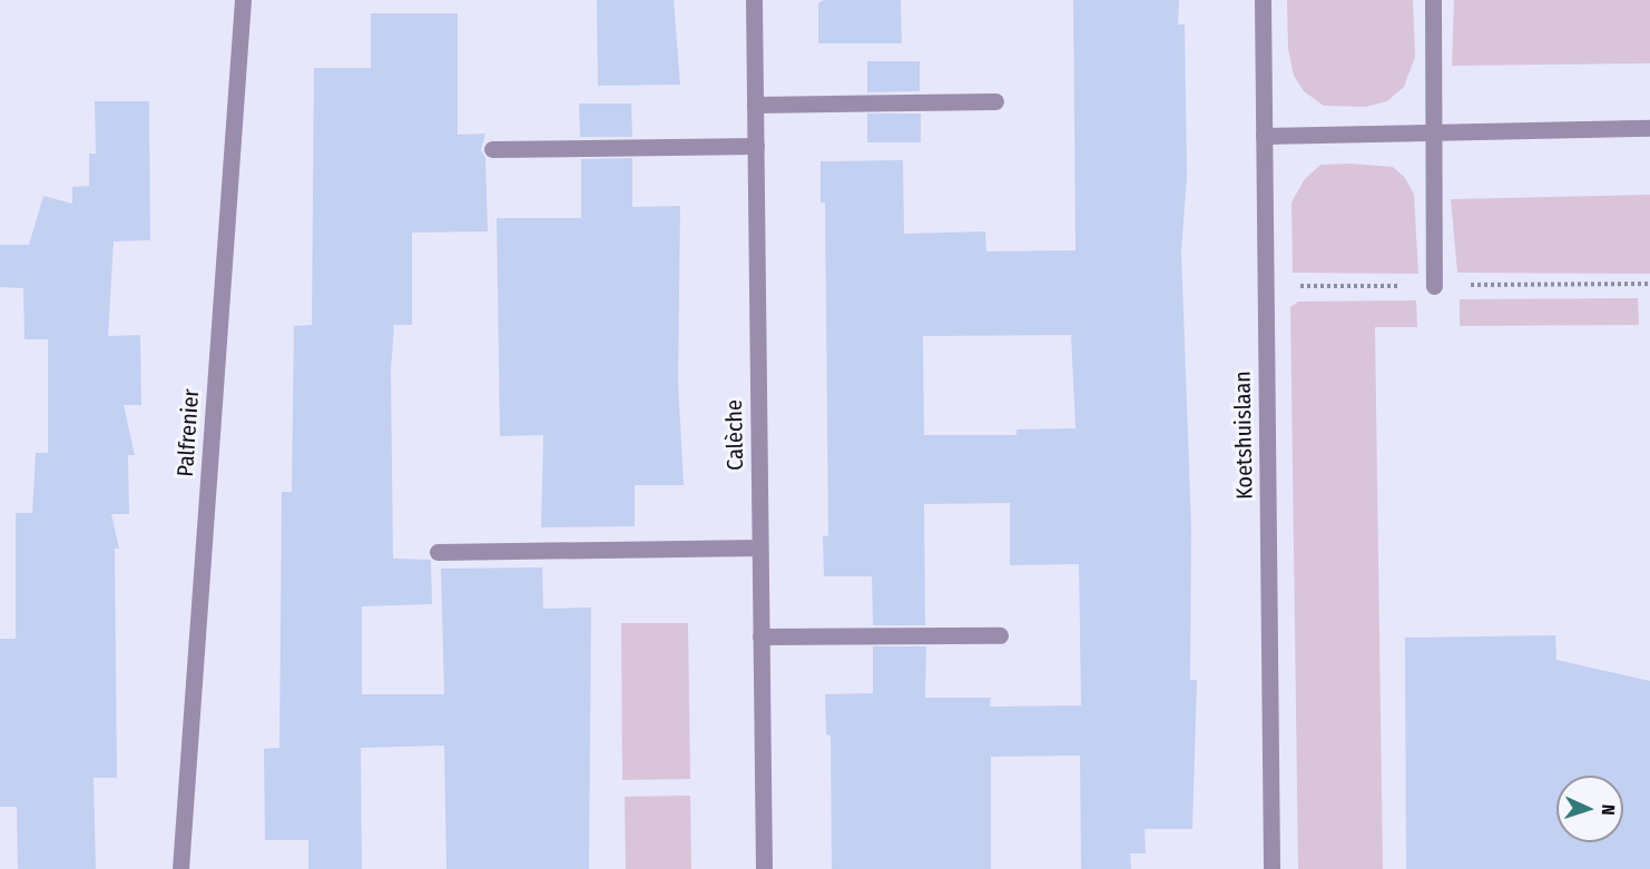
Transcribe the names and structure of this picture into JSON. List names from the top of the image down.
{
  "streets": {
    "street": ["Palfrenier", "Calèche", "Koetshuislaan"]
  },
  "north": "right"
}
